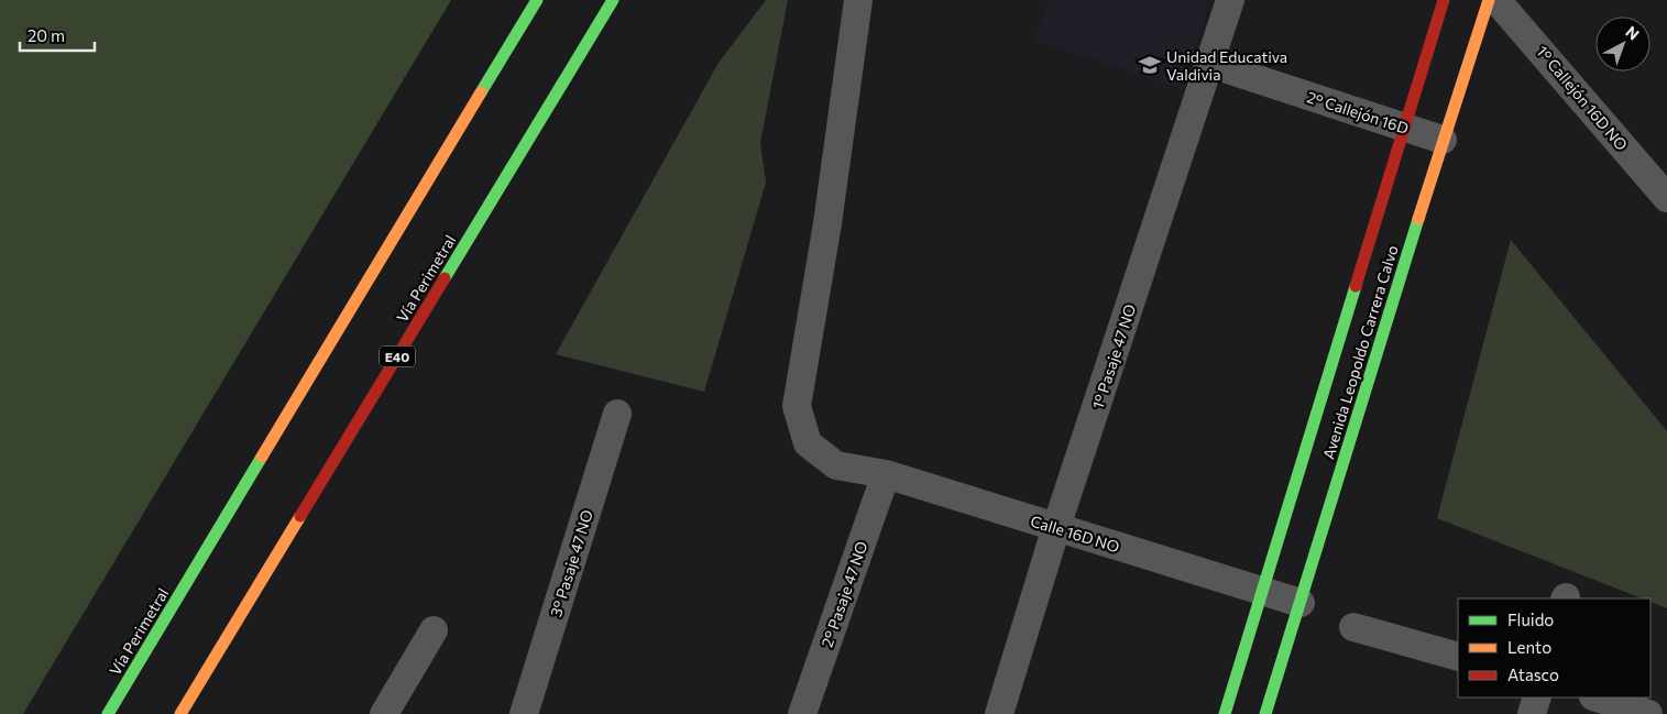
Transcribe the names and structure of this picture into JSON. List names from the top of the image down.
{
  "streets": {
    "main road": ["Vía Perimetral", "Avenida Leopoldo Carrera Calvo", "E40"],
    "street": [
      "1° Callejón 16D NO",
      "2° Callejón 16D",
      "1° Pasaje 47 NO",
      "Calle 16D NO",
      "3° Pasaje 47 NO",
      "2° Pasaje 47 NO"
    ]
  },
  "crossings": [
    ["2° Callejón 16D", "Avenida Leopoldo Carrera Calvo"],
    ["2° Callejón 16D", "1° Pasaje 47 NO"],
    ["Avenida Leopoldo Carrera Calvo", "Calle 16D NO"],
    ["1° Pasaje 47 NO", "Calle 16D NO"],
    ["Calle 16D NO", "2° Pasaje 47 NO"]
  ],
  "places": {
    "school or university": ["Unidad Educativa Valdivia"]
  },
  "legend": ["Fluido", "Lento", "Atasco"],
  "scale_bar": "20 m",
  "north": "top right"
}
